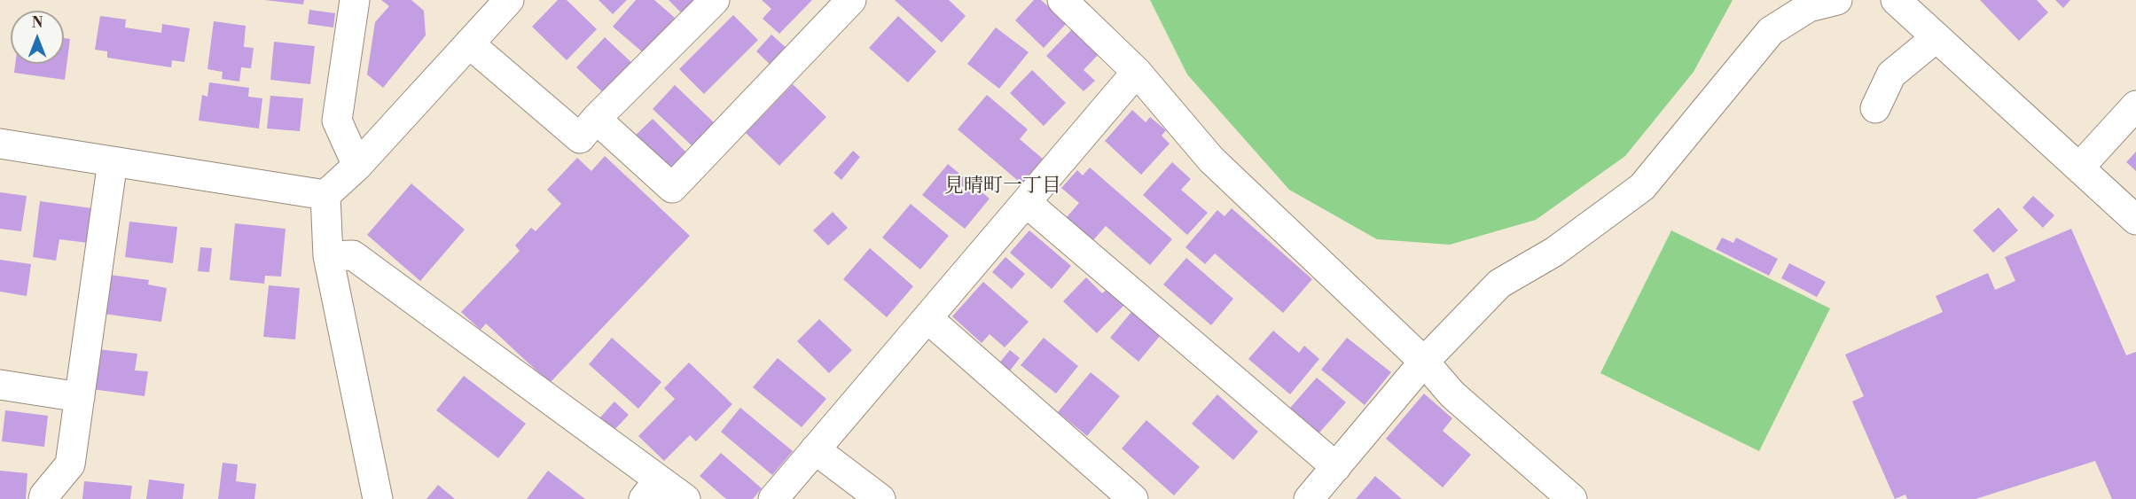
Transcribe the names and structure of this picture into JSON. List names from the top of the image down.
{
  "districts": ["見晴町一丁目"],
  "north": "top"
}
